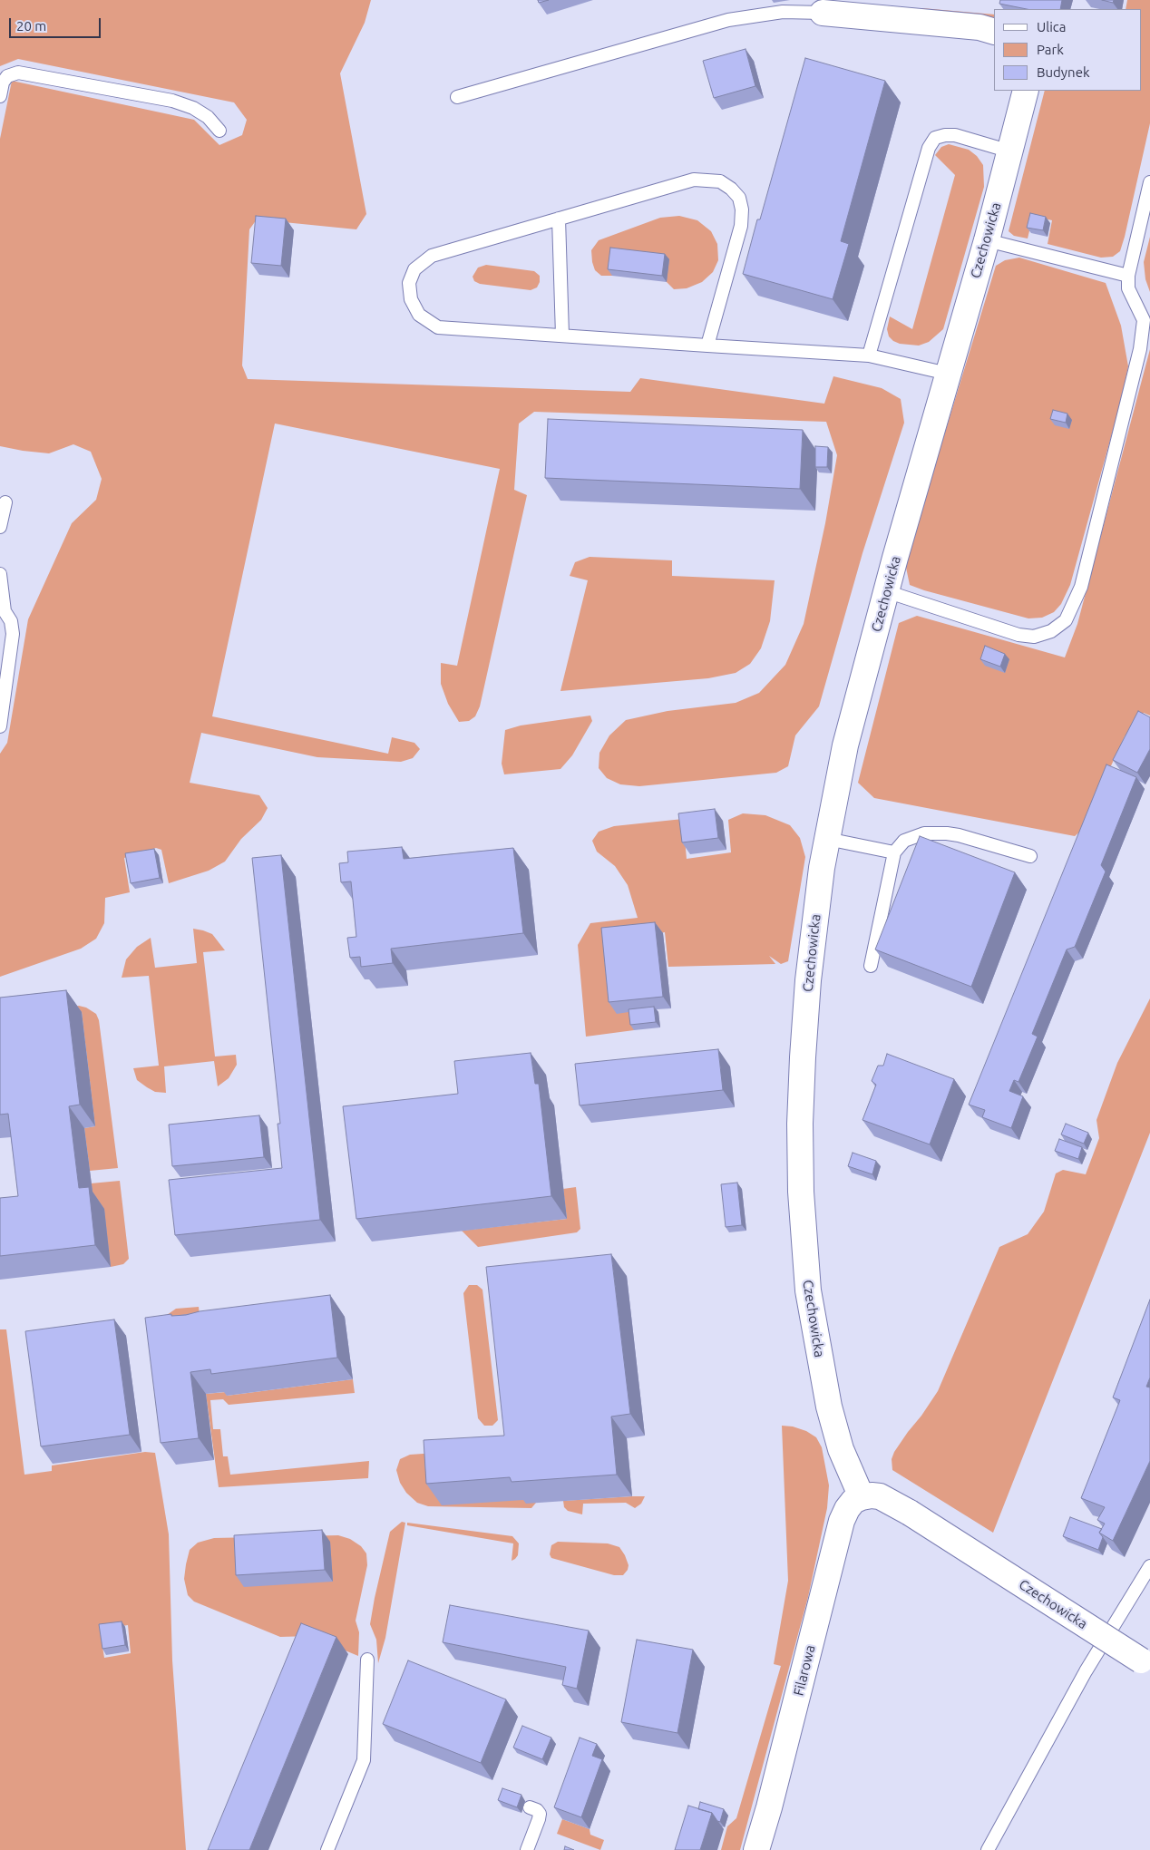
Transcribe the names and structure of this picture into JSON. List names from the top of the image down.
{
  "streets": {
    "street": ["Czechowicka", "Filarowa"]
  },
  "crossings": [
    ["Czechowicka", "Filarowa"]
  ],
  "legend": ["Ulica", "Park", "Budynek"],
  "scale_bar": "20 m"
}
